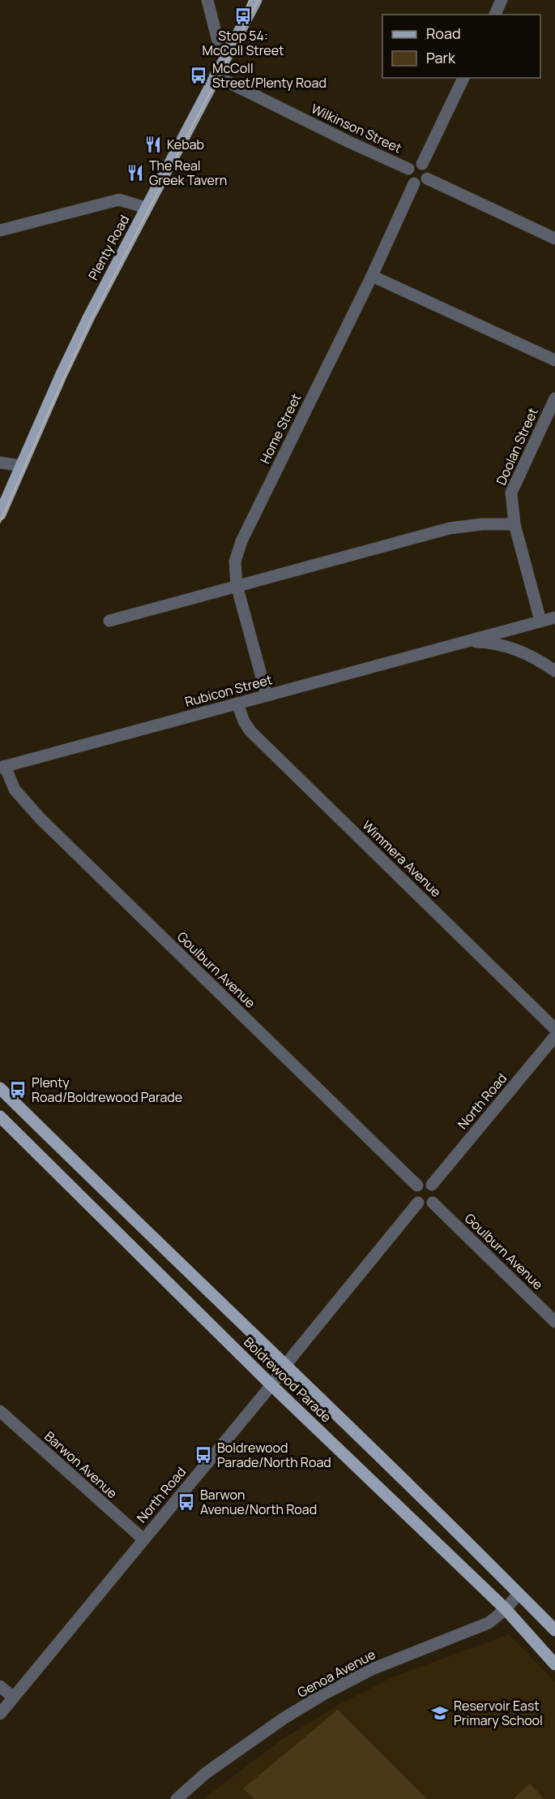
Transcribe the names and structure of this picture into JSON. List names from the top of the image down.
{
  "streets": {
    "main road": ["Plenty Road", "Boldrewood Parade"],
    "street": [
      "Wilkinson Street",
      "Home Street",
      "Doolan Street",
      "Rubicon Street",
      "Wimmera Avenue",
      "Goulburn Avenue",
      "North Road",
      "Barwon Avenue",
      "Genoa Avenue"
    ]
  },
  "crossings": [
    ["Wilkinson Street", "Plenty Road"],
    ["Wilkinson Street", "Home Street"],
    ["Home Street", "Rubicon Street"],
    ["Doolan Street", "Rubicon Street"],
    ["Rubicon Street", "Wimmera Avenue"],
    ["Rubicon Street", "Goulburn Avenue"],
    ["Goulburn Avenue", "North Road"],
    ["North Road", "Boldrewood Parade"],
    ["North Road", "Barwon Avenue"],
    ["Boldrewood Parade", "Genoa Avenue"]
  ],
  "places": {
    "bus stop": [
      "Stop 54: McColl Street",
      "McColl Street/Plenty Road",
      "Plenty Road/Boldrewood Parade",
      "Boldrewood Parade/North Road",
      "Barwon Avenue/North Road"
    ],
    "restaurant": ["Kebab", "The Real Greek Tavern"],
    "school or university": ["Reservoir East Primary School"]
  },
  "legend": ["Road", "Park"]
}
